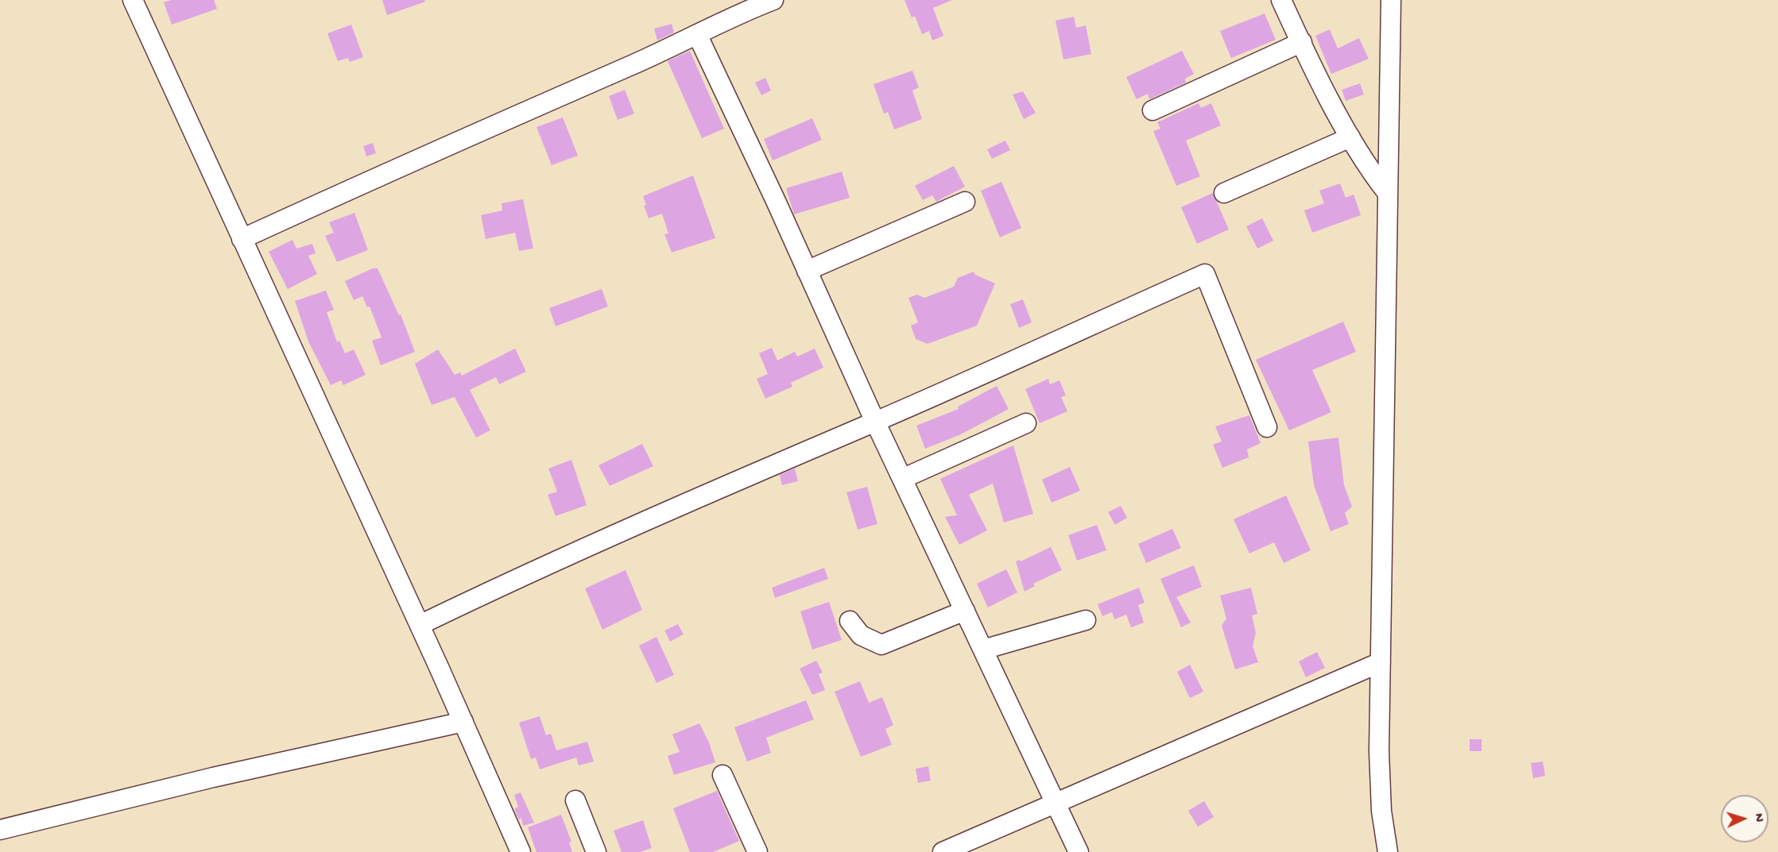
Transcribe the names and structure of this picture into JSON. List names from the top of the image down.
{
  "north": "right"
}
